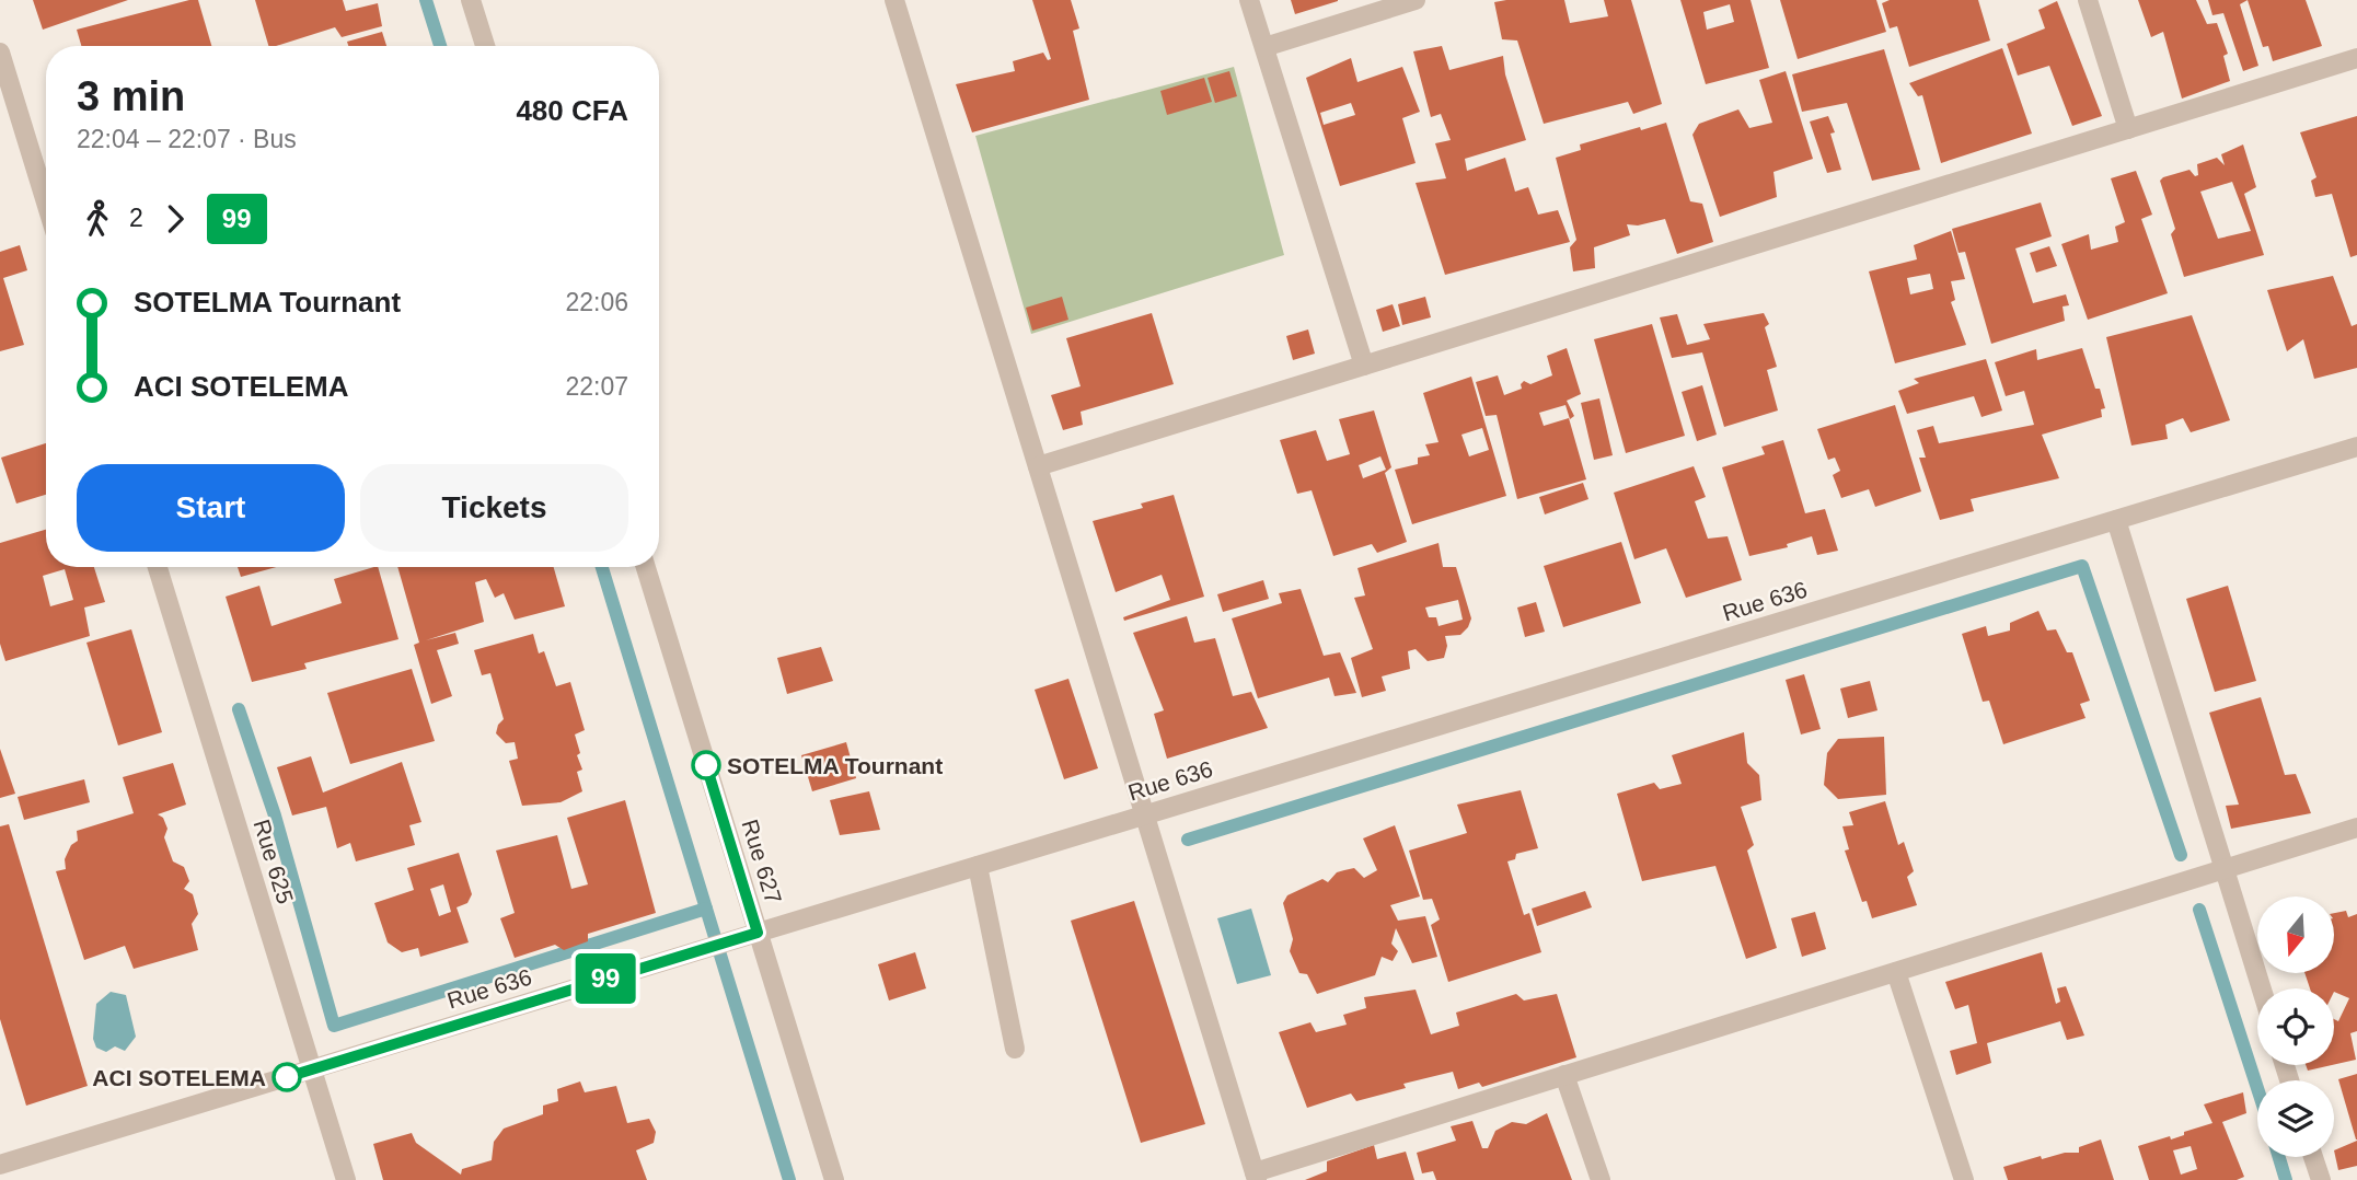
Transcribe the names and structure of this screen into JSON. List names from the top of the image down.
{
  "streets": {
    "street": ["Rue 636", "Rue 625", "Rue 627"]
  },
  "crossings": [
    ["Rue 636", "Rue 625"],
    ["Rue 636", "Rue 627"]
  ],
  "places": ["SOTELMA Tournant", "ACI SOTELEMA"],
  "lines": ["bus line 99"],
  "north": "bottom",
  "page": {
    "on_map": "99",
    "heading": ["3 min", "22:04 – 22:07 · Bus", "480 CFA"],
    "legs": ["2", "99"],
    "list": [
      {
        "name": "SOTELMA Tournant",
        "value": "22:06"
      },
      {
        "name": "ACI SOTELEMA",
        "value": "22:07"
      }
    ],
    "buttons": ["Start", "Tickets"]
  }
}
